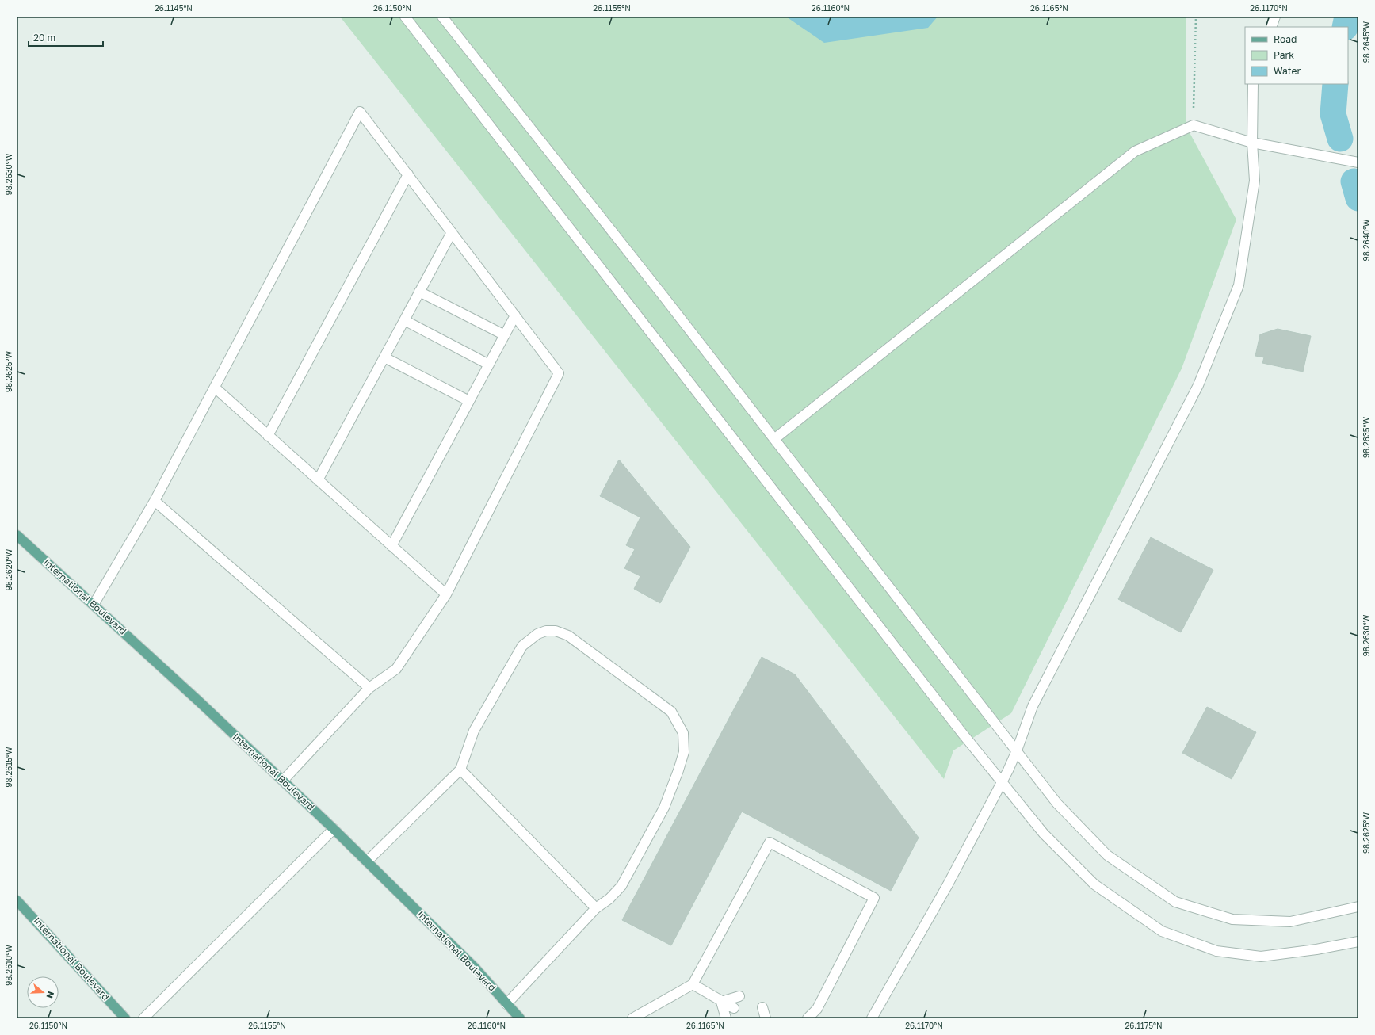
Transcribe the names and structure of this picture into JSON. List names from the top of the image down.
{
  "streets": {
    "main road": ["International Boulevard"]
  },
  "legend": ["Road", "Park", "Water"],
  "scale_bar": "20 m",
  "north": "right",
  "coordinates": [
    "26.1145°N",
    "26.1150°N",
    "26.1155°N",
    "26.1160°N",
    "26.1165°N",
    "26.1170°N",
    "98.2645°W",
    "98.2630°W",
    "98.2640°W",
    "98.2625°W",
    "98.2635°W",
    "98.2620°W",
    "98.2615°W",
    "98.2610°W",
    "26.1175°N"
  ]
}
